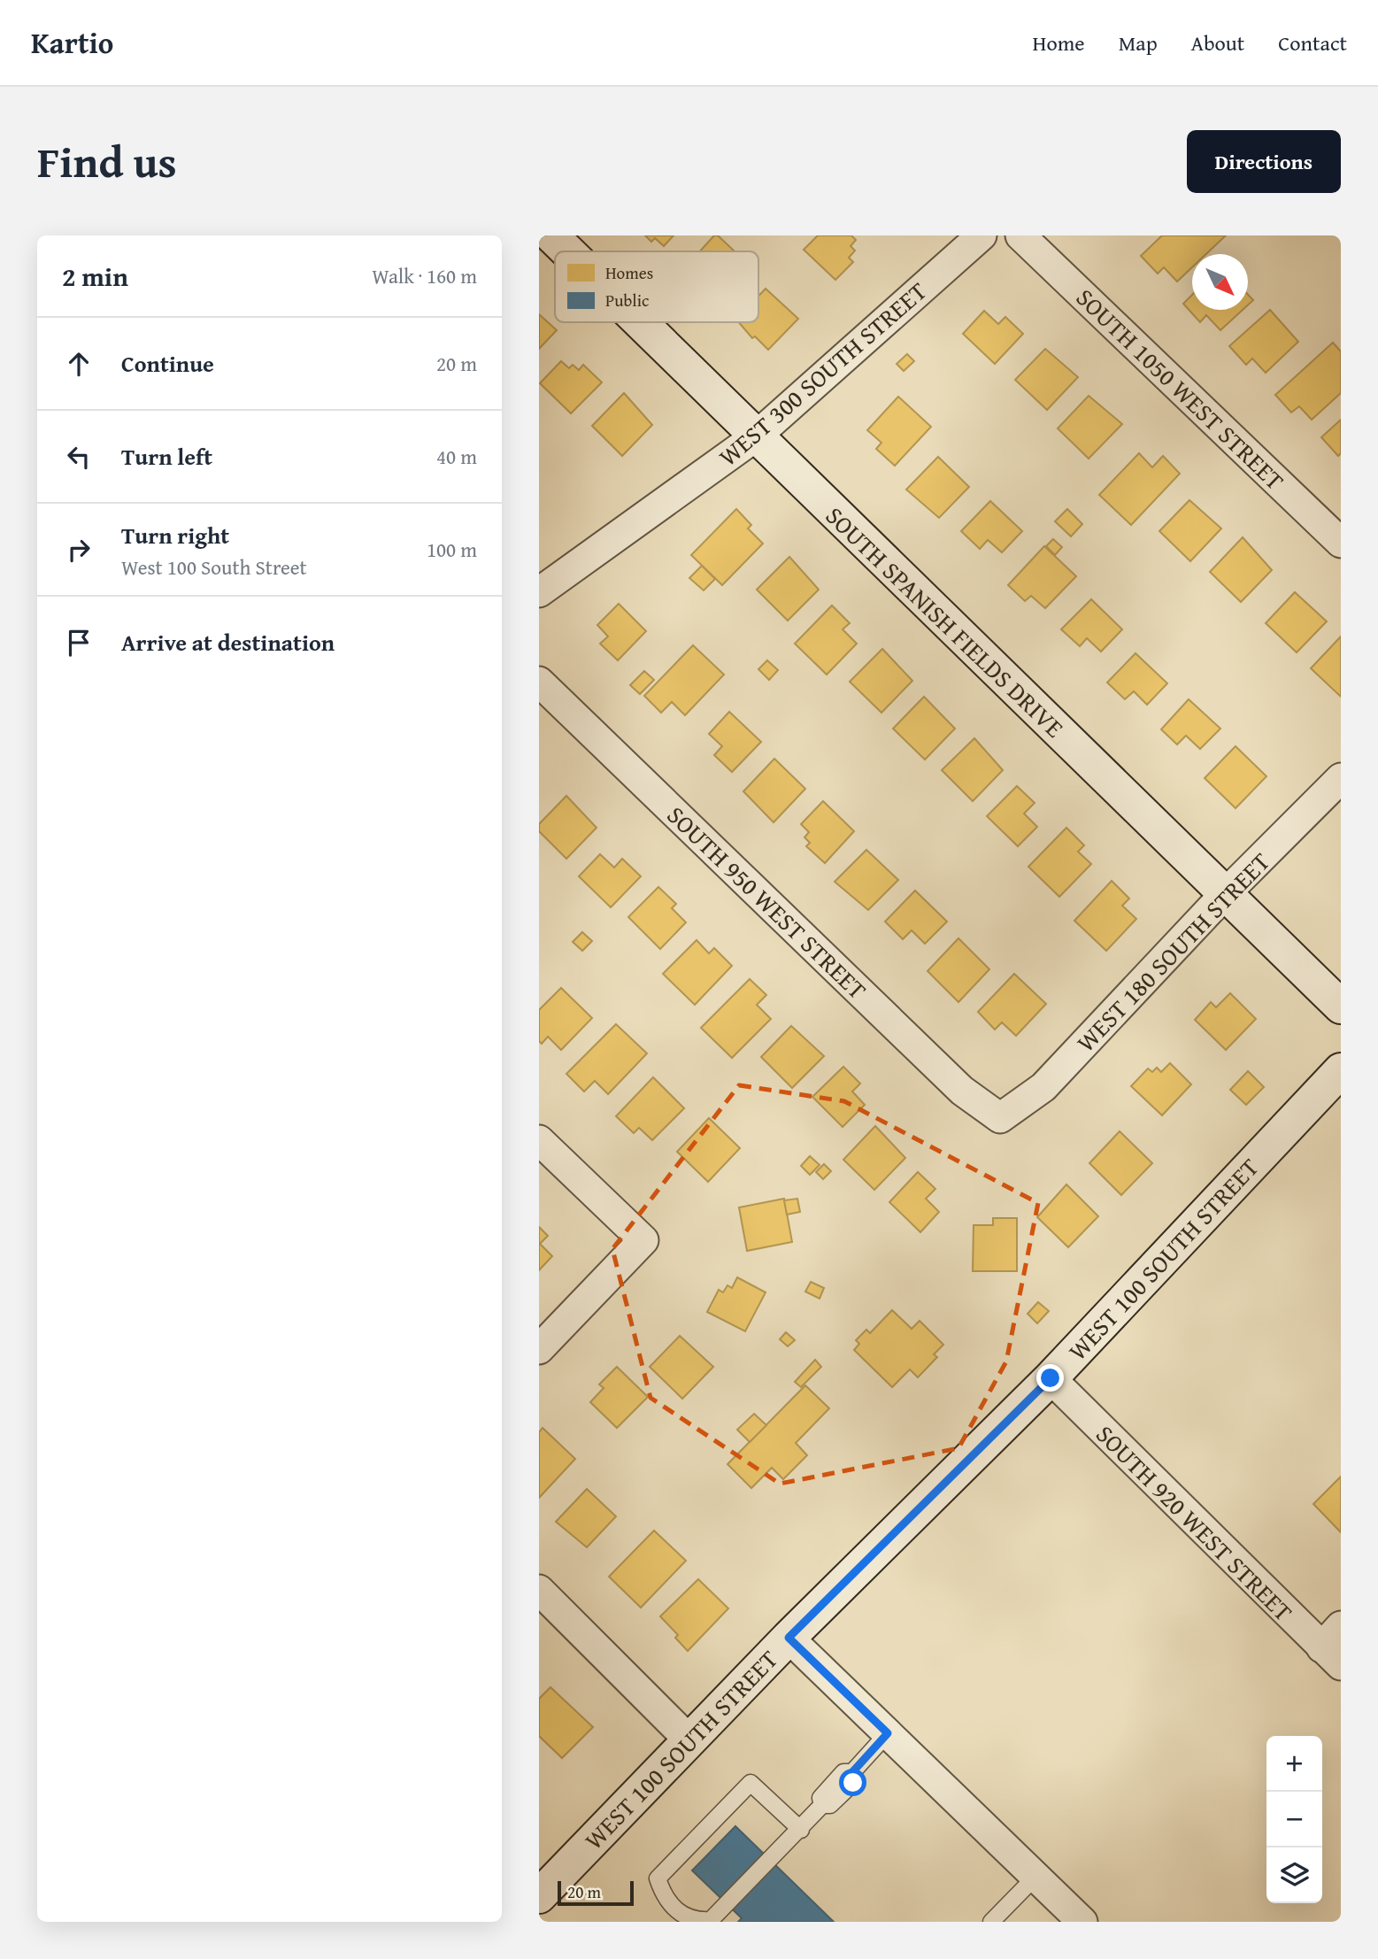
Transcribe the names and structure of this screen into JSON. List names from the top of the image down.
{
  "streets": {
    "street": [
      "WEST 300 SOUTH STREET",
      "SOUTH 1050 WEST STREET",
      "SOUTH SPANISH FIELDS DRIVE",
      "SOUTH 950 WEST STREET",
      "WEST 180 SOUTH STREET",
      "WEST 100 SOUTH STREET",
      "SOUTH 920 WEST STREET"
    ]
  },
  "crossings": [
    ["WEST 300 SOUTH STREET", "SOUTH SPANISH FIELDS DRIVE"],
    ["SOUTH SPANISH FIELDS DRIVE", "WEST 180 SOUTH STREET"],
    ["SOUTH 950 WEST STREET", "WEST 180 SOUTH STREET"],
    ["WEST 100 SOUTH STREET", "SOUTH 920 WEST STREET"]
  ],
  "legend": ["Homes", "Public"],
  "scale_bar": "20 m",
  "north": "bottom right",
  "page": {
    "header": "Kartio",
    "nav": [
      "Home",
      "Map",
      "About",
      "Contact"
    ],
    "title": "Find us",
    "buttons": "Directions",
    "heading": ["2 min", "Walk · 160 m"],
    "list": [
      ["Continue", "20 m"],
      ["Turn left", "40 m"],
      ["Turn right", "West 100 South Street", "100 m"],
      "Arrive at destination"
    ],
    "map_buttons": ["+", "−"],
    "scale": "20 m"
  }
}
